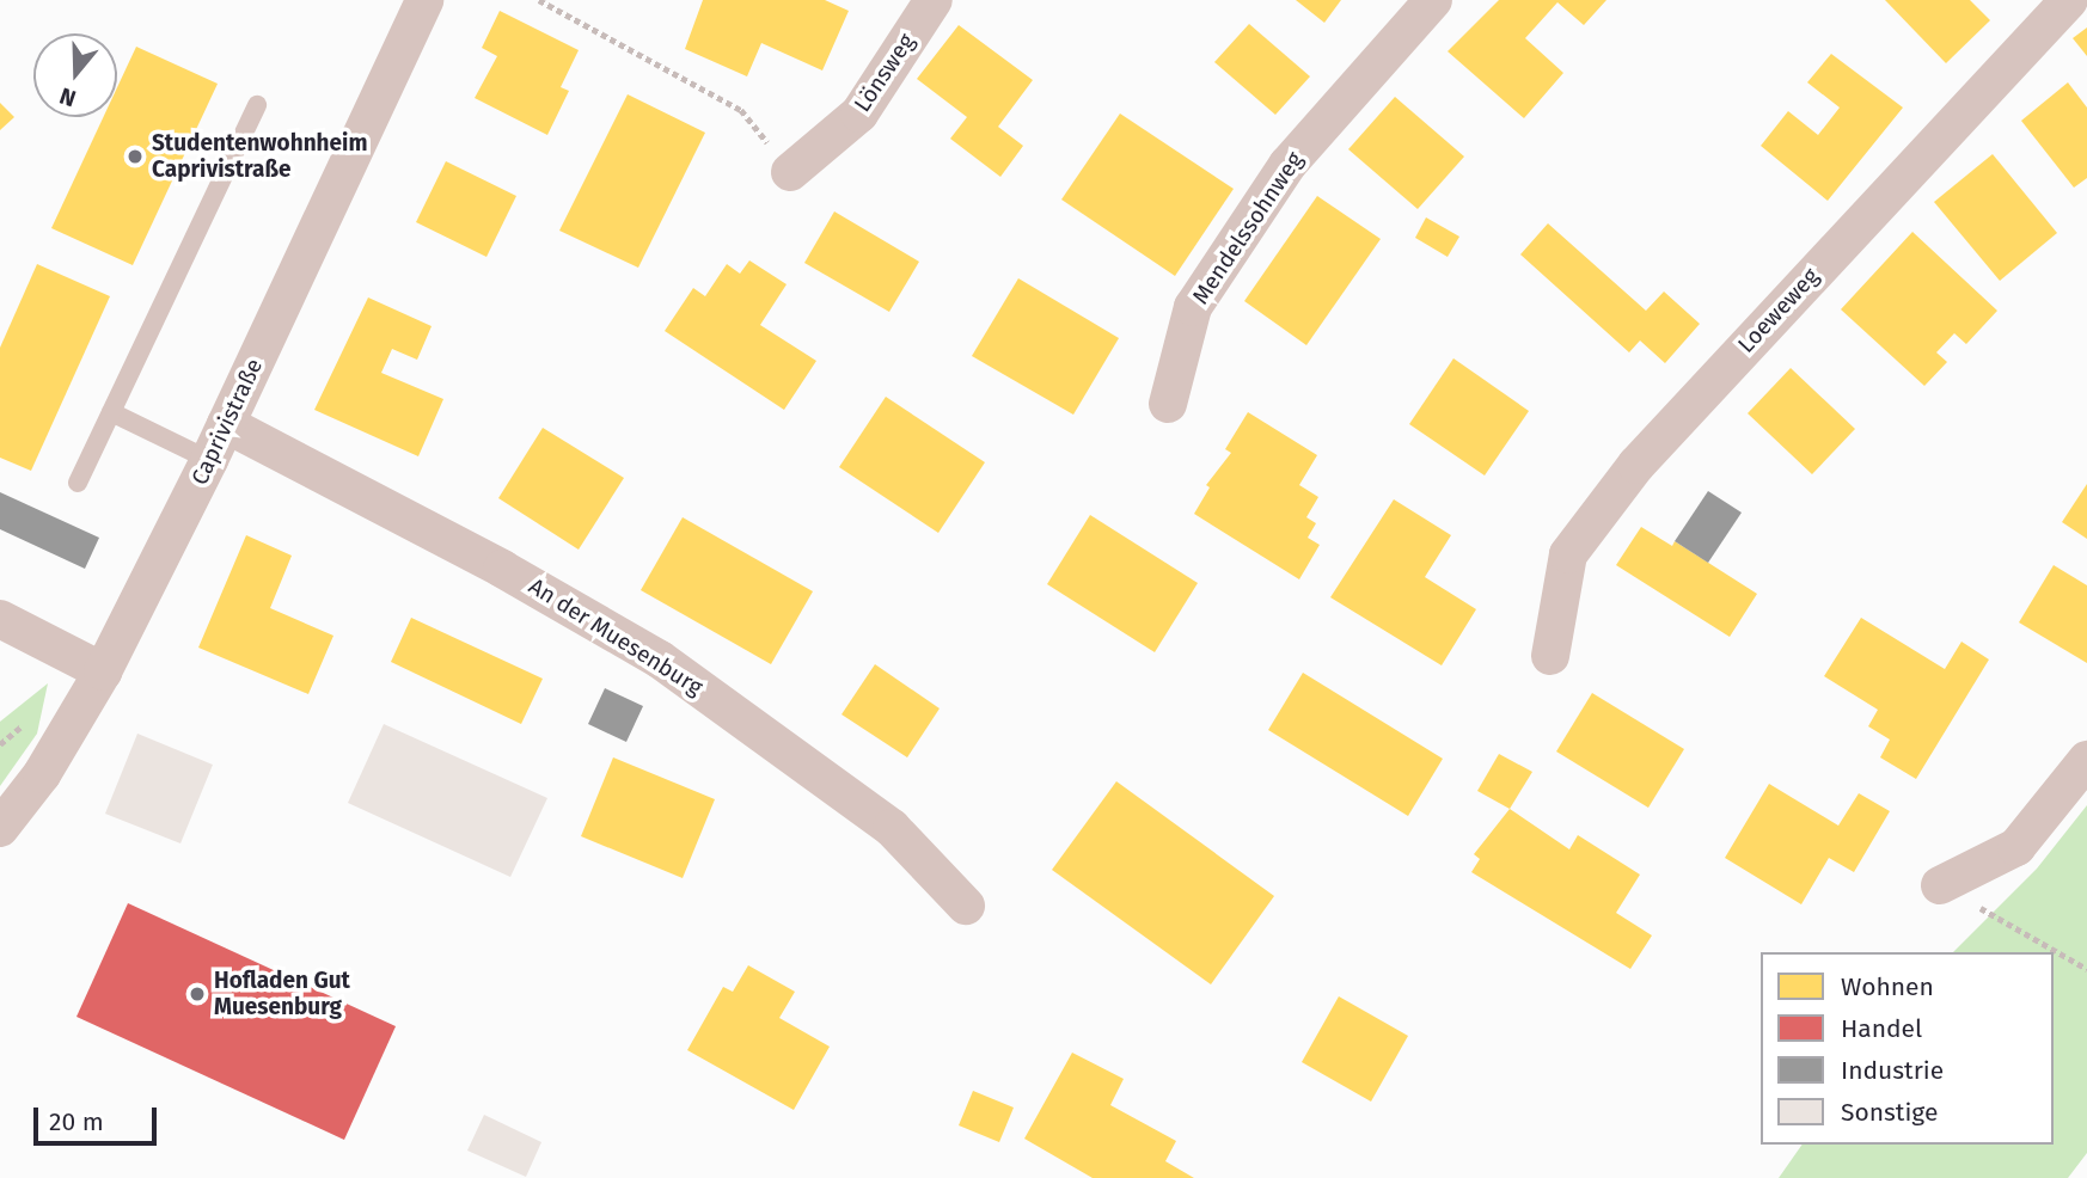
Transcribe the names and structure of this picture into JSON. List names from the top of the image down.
{
  "streets": {
    "street": [
      "Lönsweg",
      "Mendelssohnweg",
      "Loeweweg",
      "Caprivistraße",
      "An der Muesenburg"
    ]
  },
  "crossings": [
    ["Caprivistraße", "An der Muesenburg"]
  ],
  "places": ["Studentenwohnheim Caprivistraße", "Hofladen Gut Muesenburg"],
  "legend": [
    "Wohnen",
    "Handel",
    "Industrie",
    "Sonstige"
  ],
  "scale_bar": "20 m",
  "north": "bottom"
}
